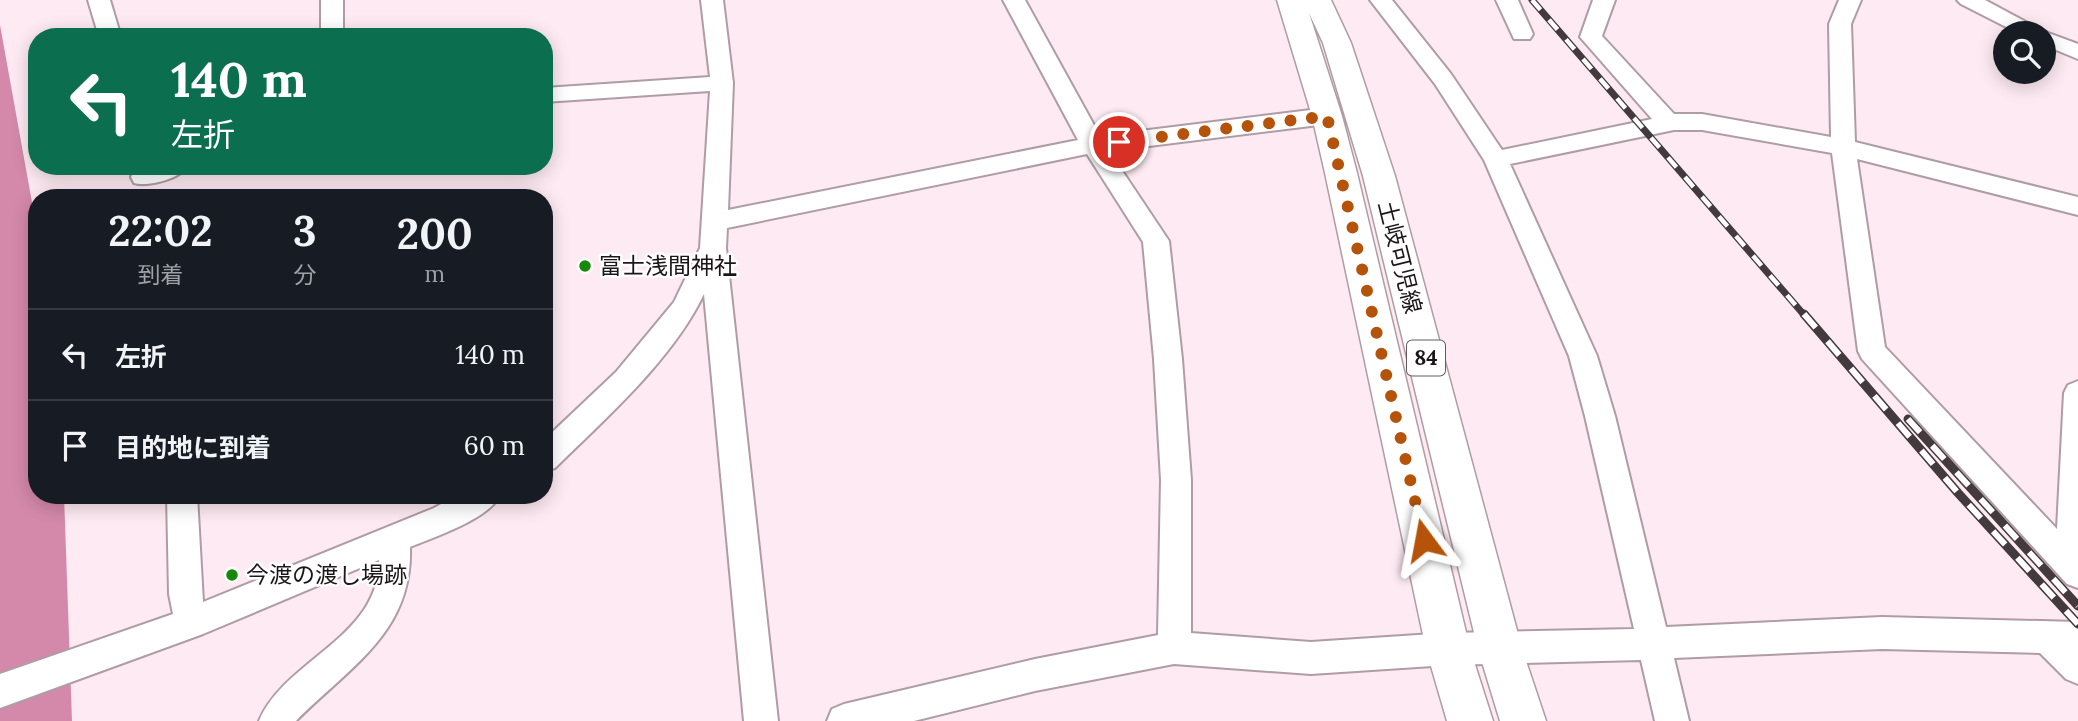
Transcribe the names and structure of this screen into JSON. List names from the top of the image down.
{
  "streets": {
    "main road": ["土岐可児線", "84"]
  },
  "places": ["富士浅間神社", "今渡の渡し場跡"],
  "page": {
    "turn": ["140 m", "左折"],
    "eta": [
      "22:02",
      "到着",
      "3",
      "分",
      "200",
      "m"
    ],
    "list": [
      {
        "name": "左折",
        "value": "140 m"
      },
      {
        "name": "目的地に到着",
        "value": "60 m"
      }
    ]
  }
}
